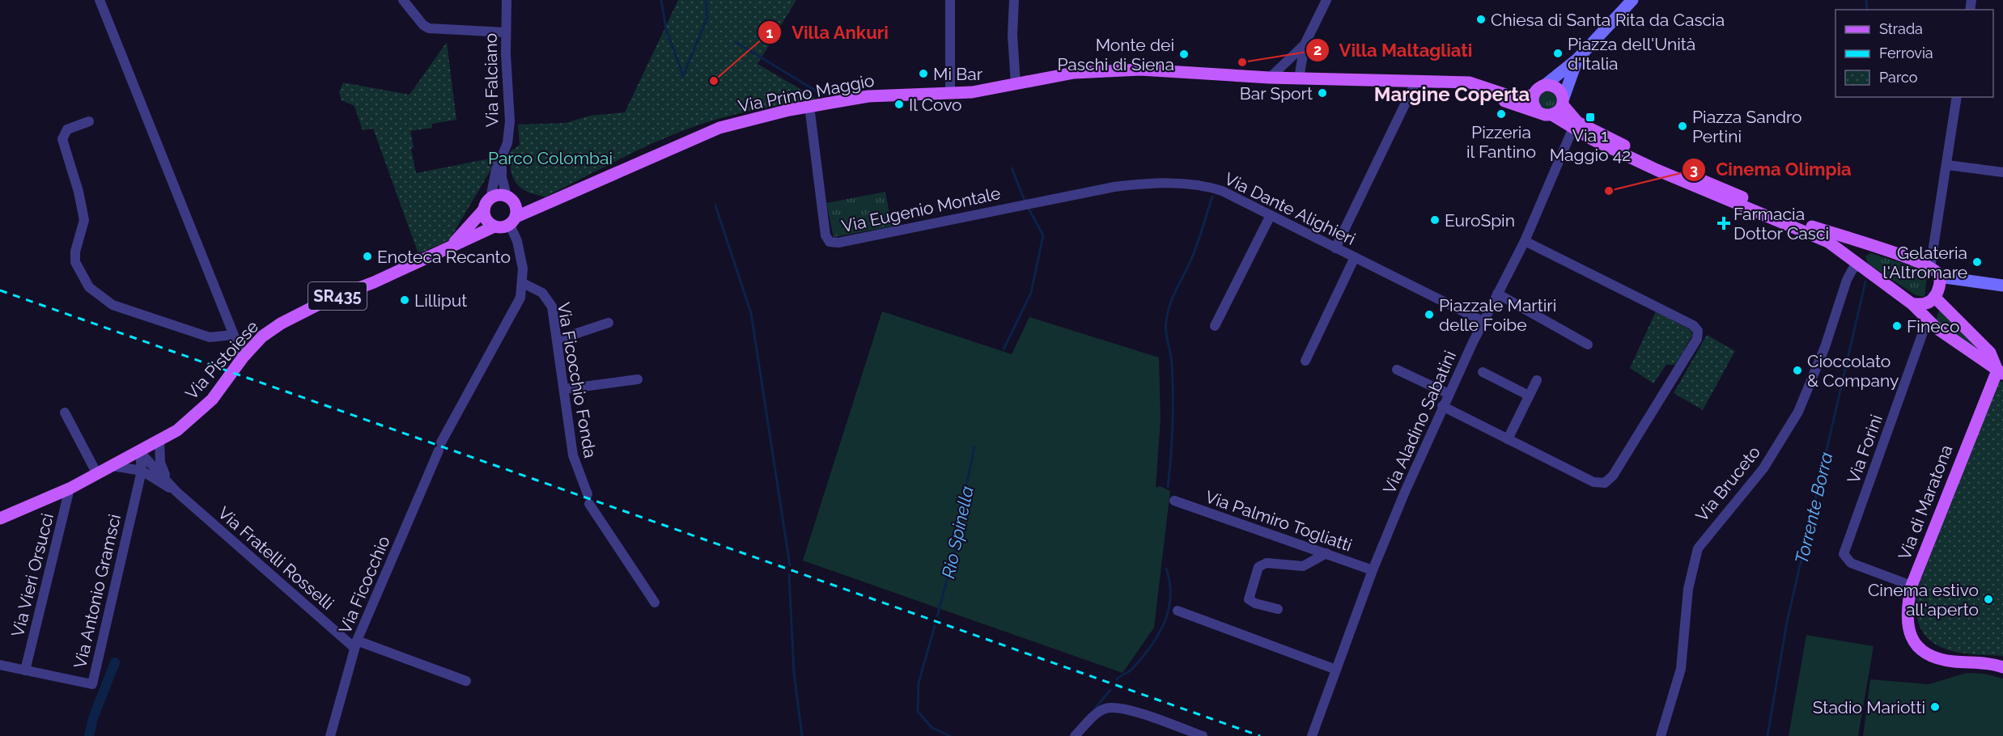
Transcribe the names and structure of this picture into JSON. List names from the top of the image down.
{
  "streets": {
    "main road": [
      "Via Primo Maggio",
      "SR435",
      "Via Pistoiese",
      "Via di Maratona"
    ],
    "street": [
      "Via Falciano",
      "Via Dante Alighieri",
      "Via Eugenio Montale",
      "Via Ficocchio Fonda",
      "Via Aladino Sabatini",
      "Via Forini",
      "Via Bruceto",
      "Via Palmiro Togliatti",
      "Via Fratelli Rosselli",
      "Via Vieri Orsucci",
      "Via Ficocchio",
      "Via Antonio Gramsci"
    ]
  },
  "crossings": [
    ["Via Falciano", "Via Pistoiese"],
    ["Via Falciano", "Via Ficocchio"],
    ["Via Primo Maggio", "Via Eugenio Montale"],
    ["Via Primo Maggio", "Via Pistoiese"],
    ["Via Dante Alighieri", "Via Eugenio Montale"],
    ["Via Dante Alighieri", "Via Aladino Sabatini"],
    ["Via Pistoiese", "Via Fratelli Rosselli"],
    ["Via Pistoiese", "Via Vieri Orsucci"],
    ["Via Pistoiese", "Via Ficocchio"],
    ["Via Ficocchio Fonda", "Via Ficocchio"],
    ["Via Aladino Sabatini", "Via Palmiro Togliatti"],
    ["Via Forini", "Via di Maratona"],
    ["Via Fratelli Rosselli", "Via Ficocchio"],
    ["Via Fratelli Rosselli", "Via Antonio Gramsci"],
    ["Via Vieri Orsucci", "Via Antonio Gramsci"]
  ],
  "districts": ["Margine Coperta"],
  "water": ["Torrente Borra", "Rio Spinella"],
  "parks": ["Parco Colombai"],
  "places": {
    "other": [
      "Chiesa di Santa Rita da Cascia",
      "Piazza dell'Unità d'Italia",
      "Monte dei Paschi di Siena",
      "Villa Maltagliati",
      "Mi Bar",
      "Villa Ankuri",
      "Bar Sport",
      "Il Covo",
      "Pizzeria il Fantino",
      "Piazza Sandro Pertini",
      "Cinema Olimpia",
      "EuroSpin",
      "Enoteca Recanto",
      "Gelateria l'Altromare",
      "Lilliput",
      "Piazzale Martiri delle Foibe",
      "Fineco",
      "Cioccolato & Company",
      "Cinema estivo all'aperto",
      "Stadio Mariotti"
    ],
    "transit": ["Via 1 Maggio 42"],
    "health": ["Farmacia Dottor Casci"]
  },
  "legend": ["Strada", "Ferrovia", "Parco"]
}
